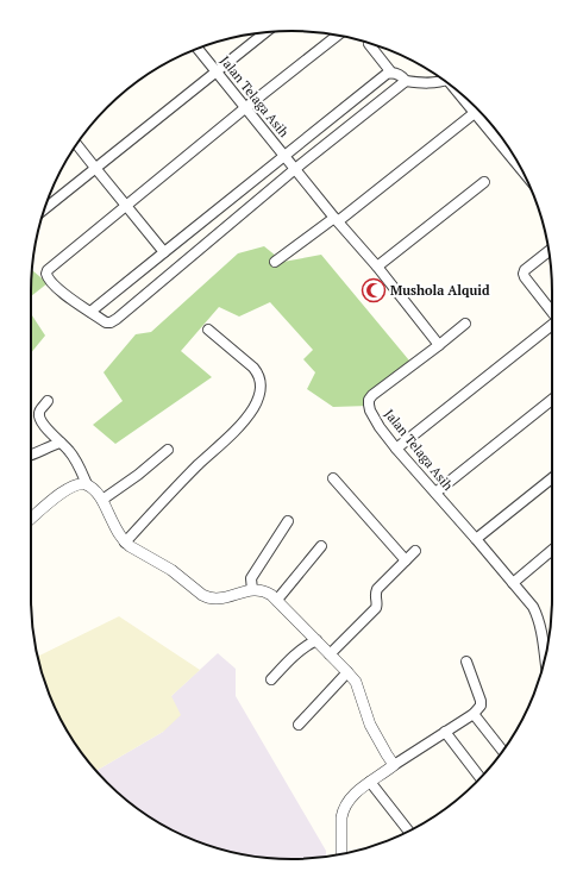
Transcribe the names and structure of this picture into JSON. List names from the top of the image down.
{
  "streets": {
    "street": ["Jalan Telaga Asih"]
  },
  "places": {
    "mosque": ["Mushola Alquid"]
  }
}
